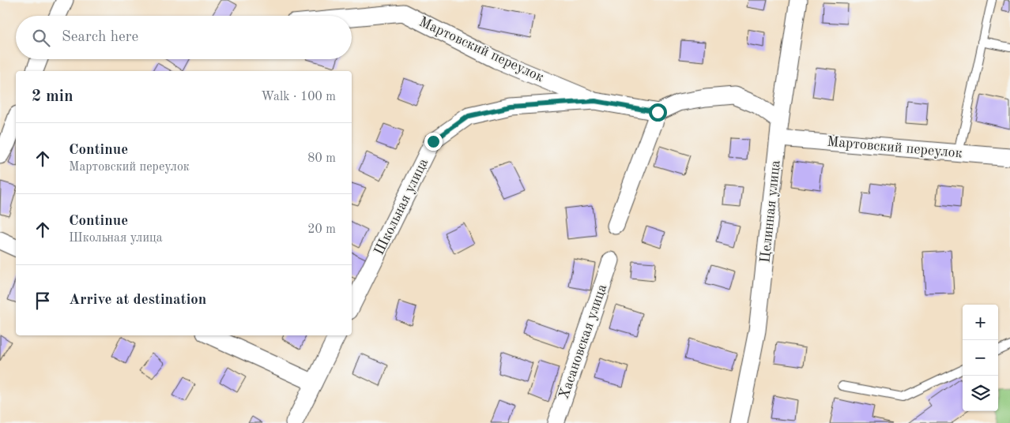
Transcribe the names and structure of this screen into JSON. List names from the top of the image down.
{
  "streets": {
    "street": [
      "Мартовский переулок",
      "Школьная улица",
      "Целинная улица",
      "Хасановская улица"
    ]
  },
  "crossings": [
    ["Мартовский переулок", "Школьная улица"],
    ["Мартовский переулок", "Целинная улица"]
  ],
  "page": {
    "search": "Search here",
    "heading": ["2 min", "Walk · 100 m"],
    "list": [
      ["Continue", "Мартовский переулок", "80 m"],
      ["Continue", "Школьная улица", "20 m"],
      "Arrive at destination"
    ],
    "map_buttons": ["+", "−"]
  }
}
